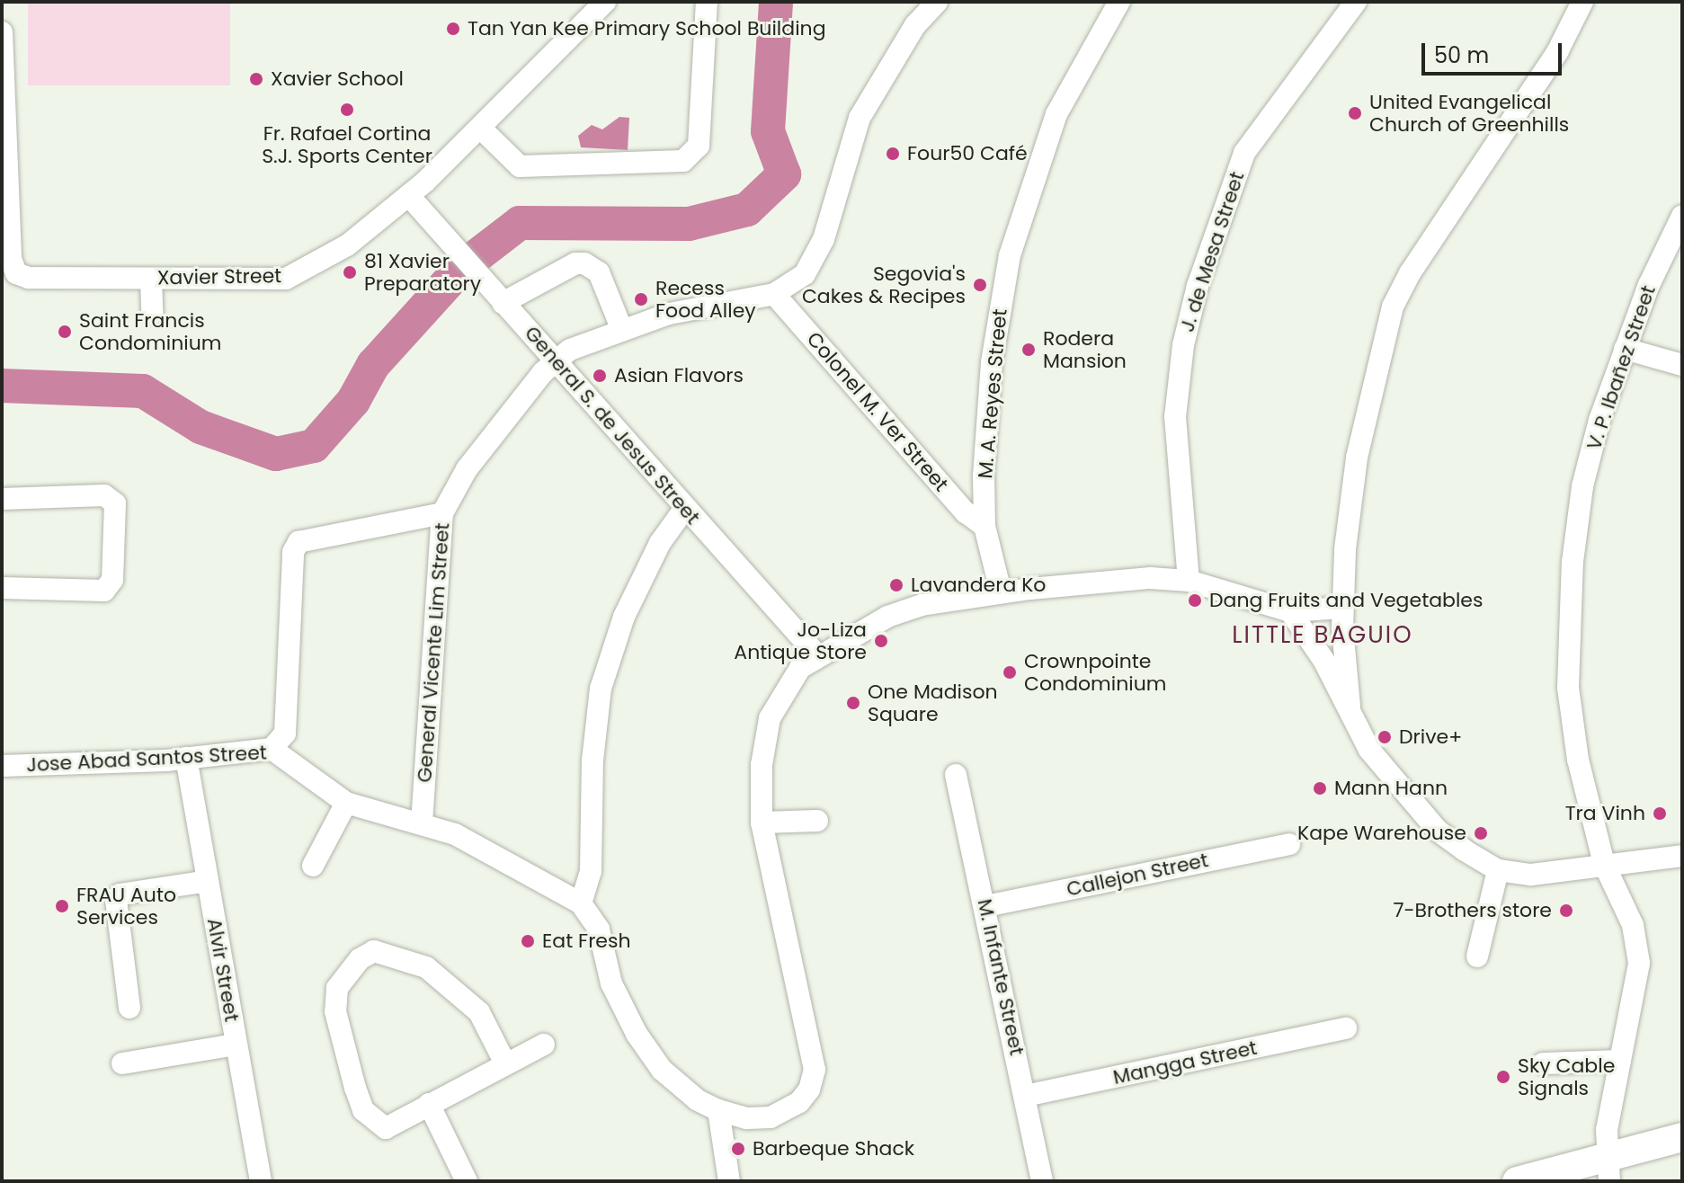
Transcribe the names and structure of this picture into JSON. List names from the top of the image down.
{
  "streets": {
    "street": [
      "J. de Mesa Street",
      "Xavier Street",
      "V. P. Ibañez Street",
      "M. A. Reyes Street",
      "Colonel M. Ver Street",
      "General S. de Jesus Street",
      "General Vicente Lim Street",
      "Jose Abad Santos Street",
      "Callejon Street",
      "Alvir Street",
      "M. Infante Street",
      "Mangga Street"
    ]
  },
  "crossings": [
    ["Xavier Street", "General S. de Jesus Street"],
    ["M. A. Reyes Street", "Colonel M. Ver Street"],
    ["Colonel M. Ver Street", "General Vicente Lim Street"],
    ["General S. de Jesus Street", "General Vicente Lim Street"],
    ["General Vicente Lim Street", "Jose Abad Santos Street"],
    ["Jose Abad Santos Street", "Alvir Street"],
    ["Callejon Street", "M. Infante Street"],
    ["M. Infante Street", "Mangga Street"]
  ],
  "districts": ["LITTLE BAGUIO"],
  "places": [
    "Tan Yan Kee Primary School Building",
    "Xavier School",
    "Fr. Rafael Cortina S.J. Sports Center",
    "United Evangelical Church of Greenhills",
    "Four50 Café",
    "81 Xavier Preparatory",
    "Segovia's Cakes & Recipes",
    "Recess Food Alley",
    "Saint Francis Condominium",
    "Rodera Mansion",
    "Asian Flavors",
    "Lavandera Ko",
    "Dang Fruits and Vegetables",
    "Jo-Liza Antique Store",
    "Crownpointe Condominium",
    "One Madison Square",
    "Drive+",
    "Mann Hann",
    "Tra Vinh",
    "Kape Warehouse",
    "FRAU Auto Services",
    "7-Brothers store",
    "Eat Fresh",
    "Sky Cable Signals",
    "Barbeque Shack"
  ],
  "scale_bar": "50 m"
}
